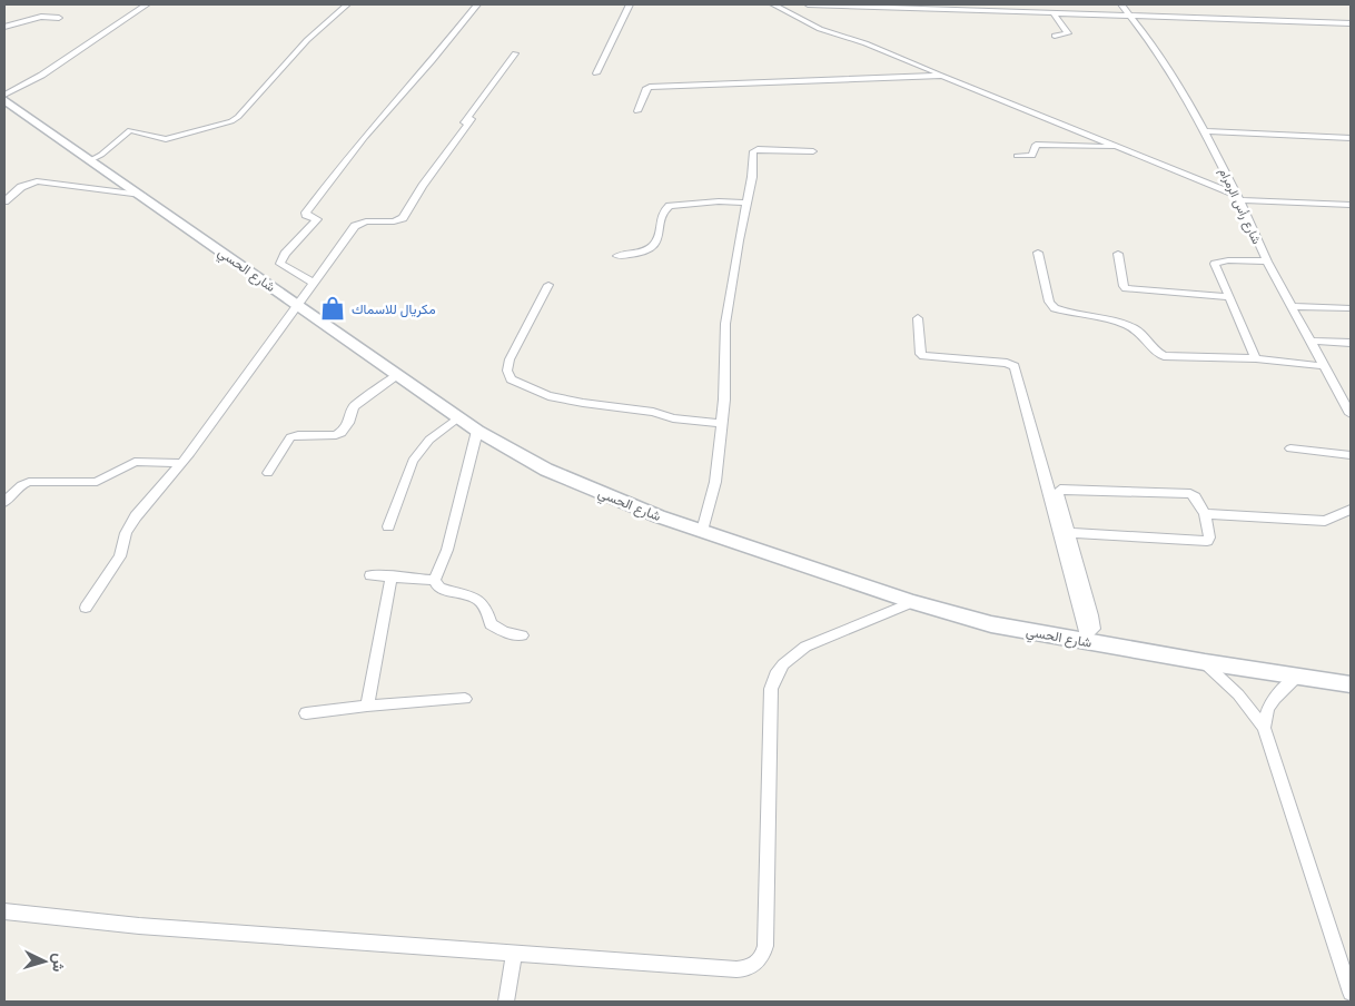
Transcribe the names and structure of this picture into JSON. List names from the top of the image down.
{
  "streets": {
    "street": ["شارع رأس الرمرام", "شارع الحسي"]
  },
  "places": {
    "shop": ["مكريال للاسماك"]
  },
  "north": "right"
}
